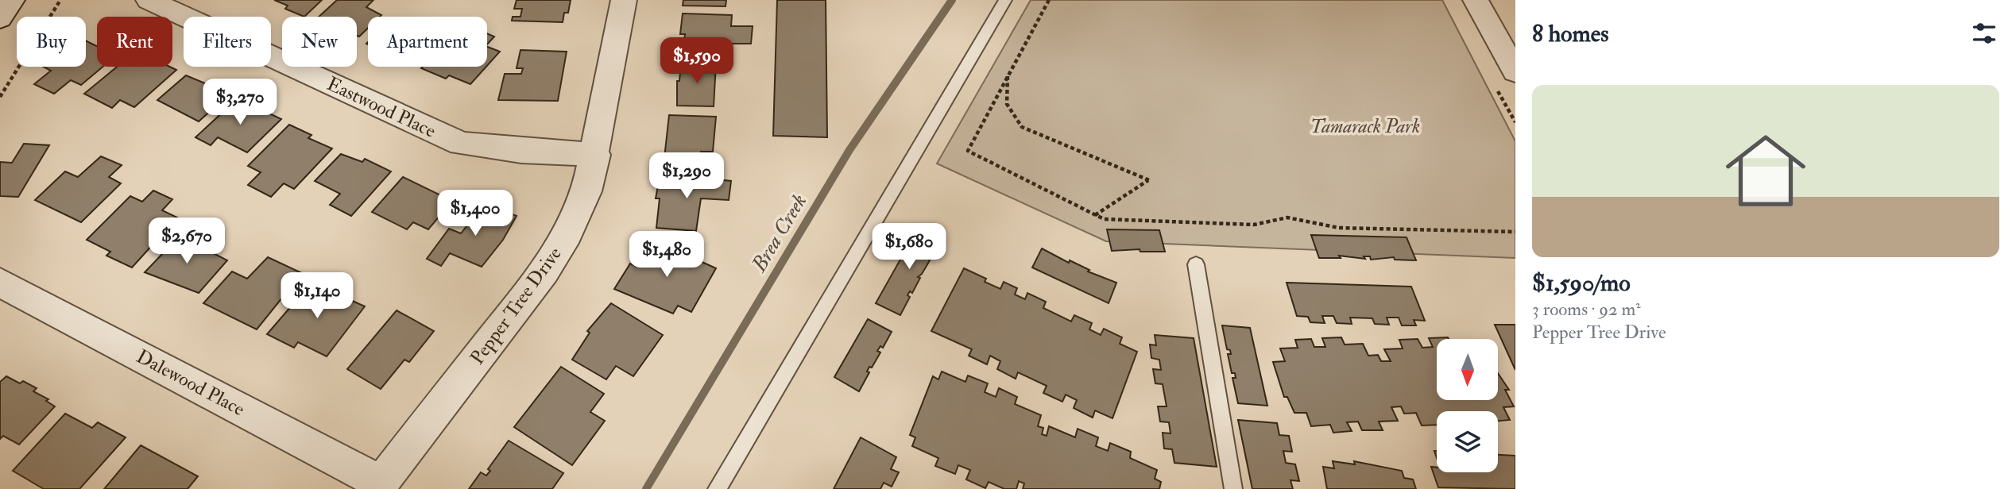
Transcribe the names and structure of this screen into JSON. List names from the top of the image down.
{
  "streets": {
    "street": ["Eastwood Place", "Pepper Tree Drive", "Dalewood Place"]
  },
  "crossings": [
    ["Eastwood Place", "Pepper Tree Drive"],
    ["Pepper Tree Drive", "Dalewood Place"]
  ],
  "water": ["Brea Creek"],
  "parks": ["Tamarack Park"],
  "north": "bottom",
  "page": {
    "heading": "8 homes",
    "chip": [
      "Buy",
      "Rent",
      "Filters",
      "New",
      "Apartment"
    ],
    "price": [
      "$1,590",
      "$3,270",
      "$1,290",
      "$1,400",
      "$2,670",
      "$1,680",
      "$1,480",
      "$1,140"
    ],
    "list": [
      {
        "name": "$1,590/mo",
        "note": "3 rooms · 92 m² · Pepper Tree Drive"
      }
    ]
  }
}
